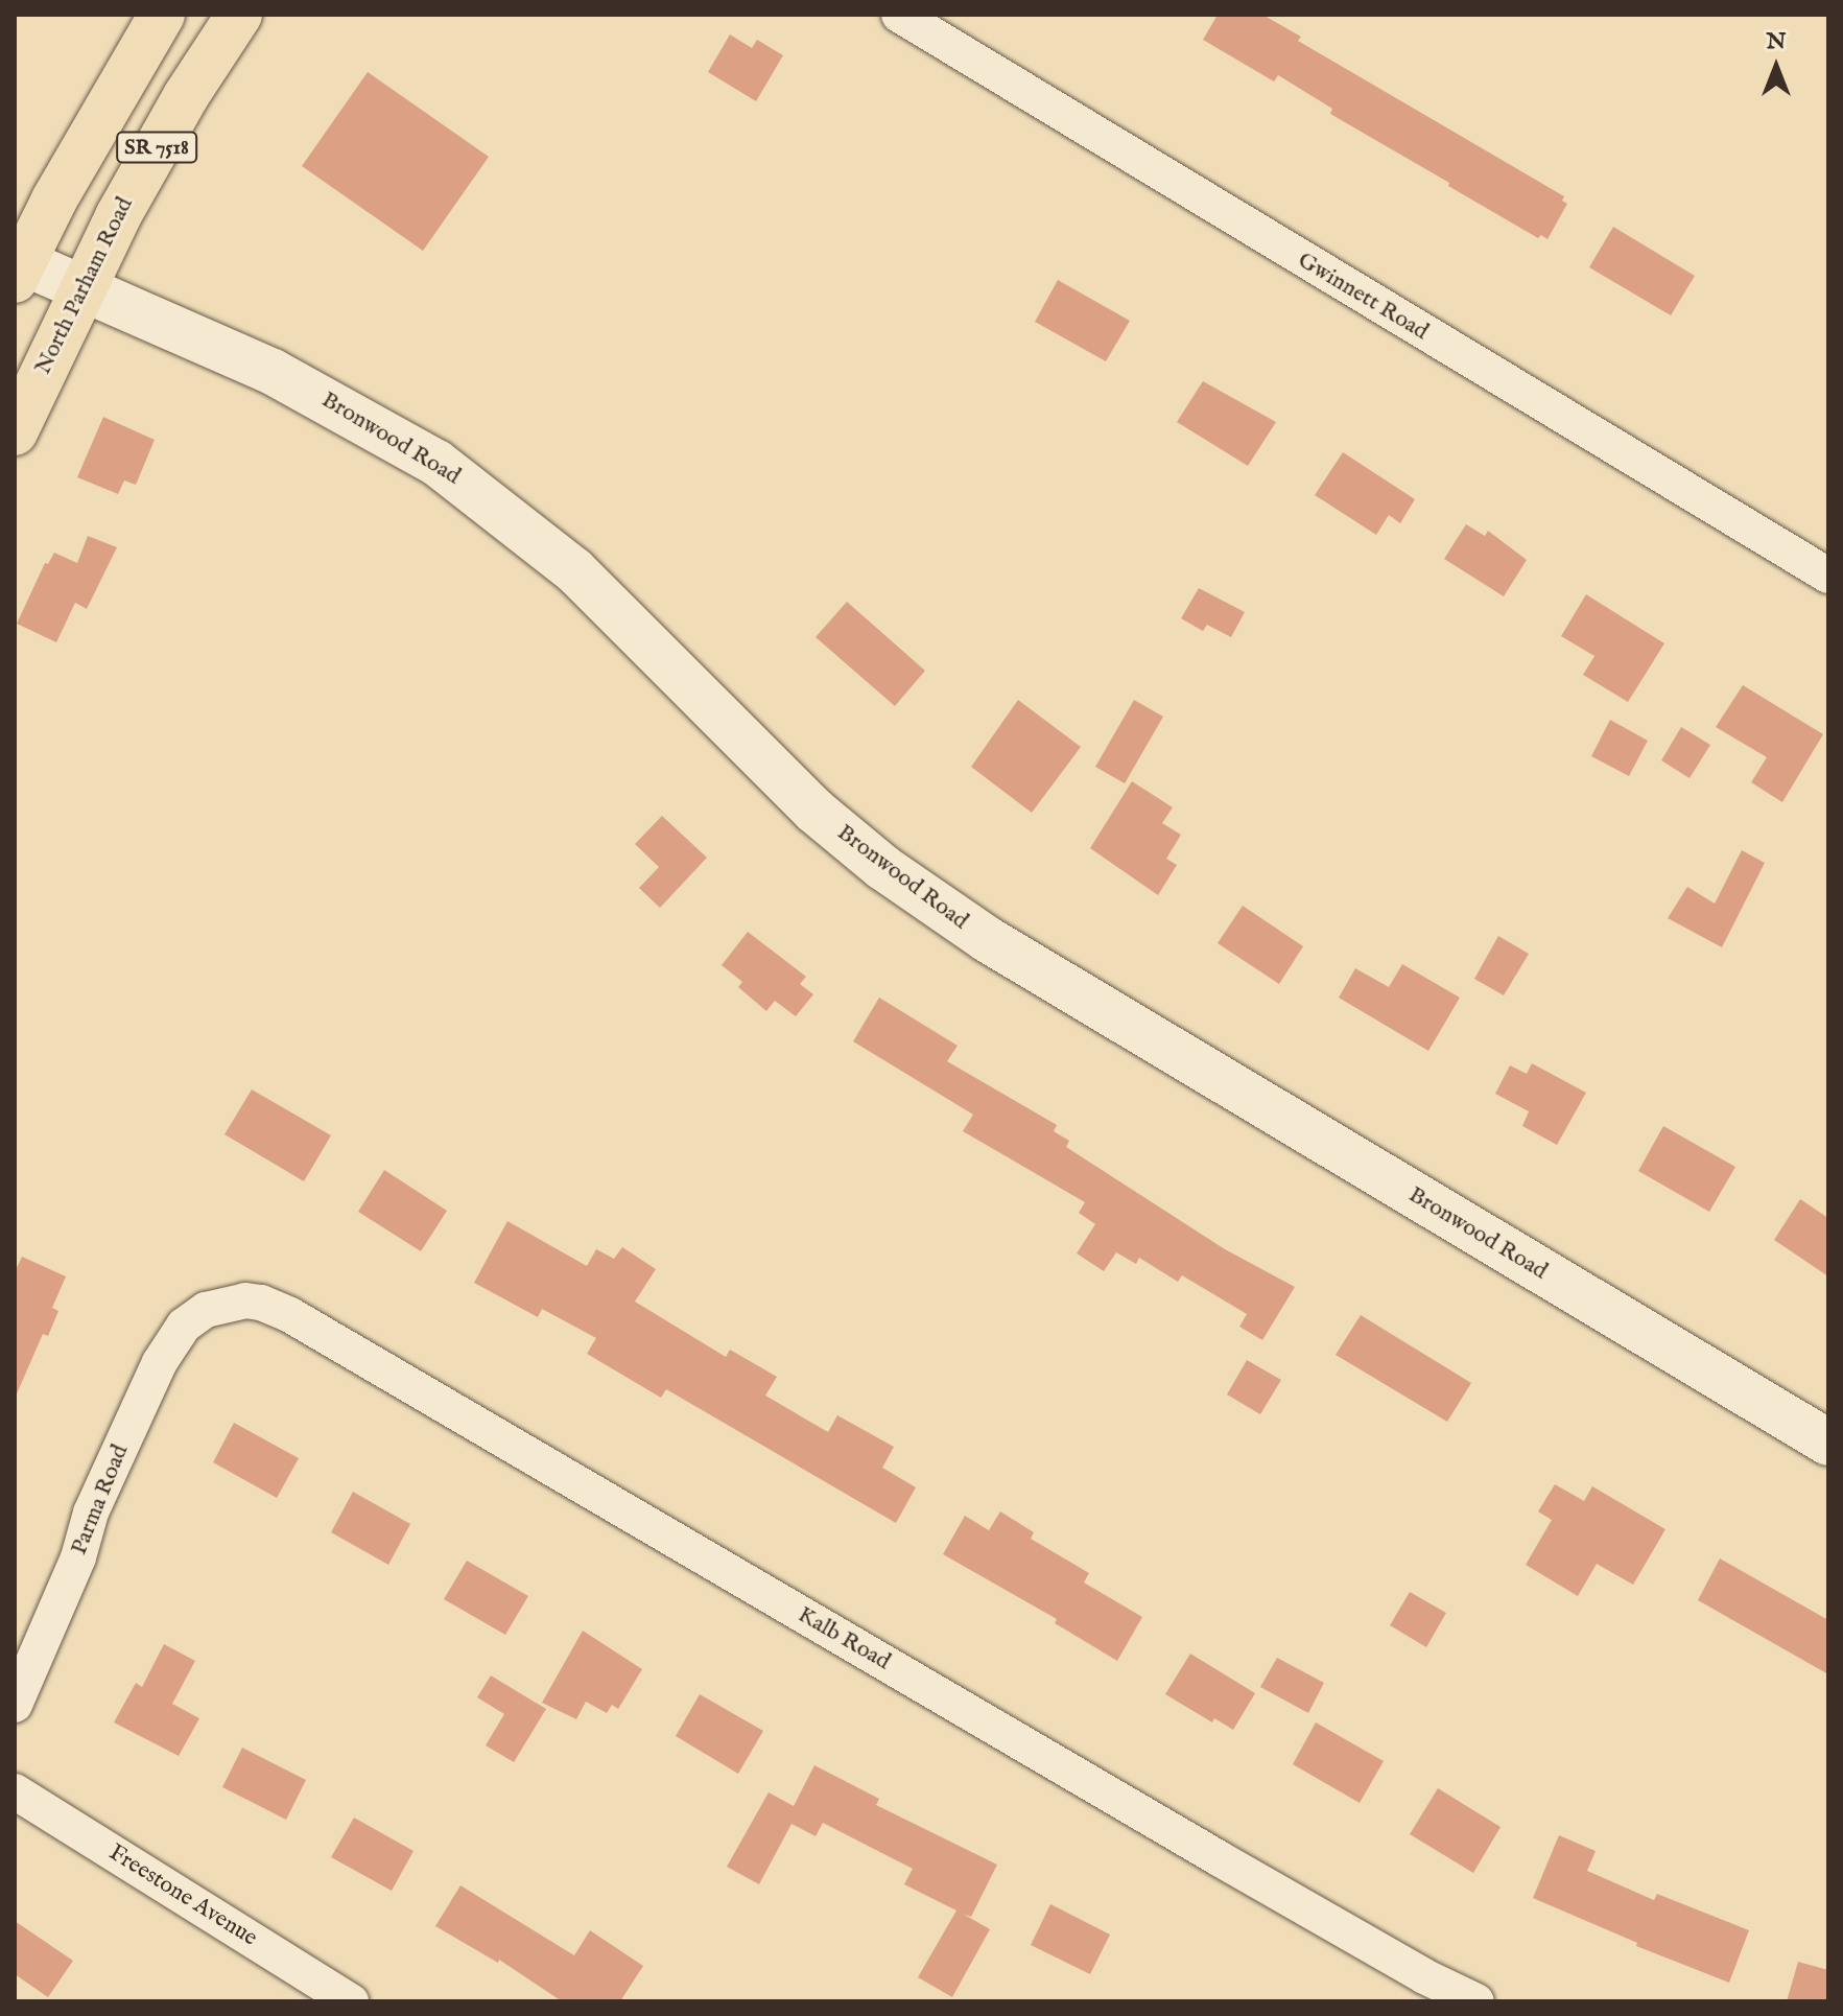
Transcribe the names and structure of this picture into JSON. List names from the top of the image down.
{
  "streets": {
    "highway": ["SR 7518", "North Parham Road"],
    "street": [
      "Gwinnett Road",
      "Bronwood Road",
      "Parma Road",
      "Kalb Road",
      "Freestone Avenue"
    ]
  },
  "crossings": [
    ["SR 7518", "Bronwood Road"],
    ["North Parham Road", "Bronwood Road"],
    ["Parma Road", "Kalb Road"]
  ],
  "north": "top"
}
